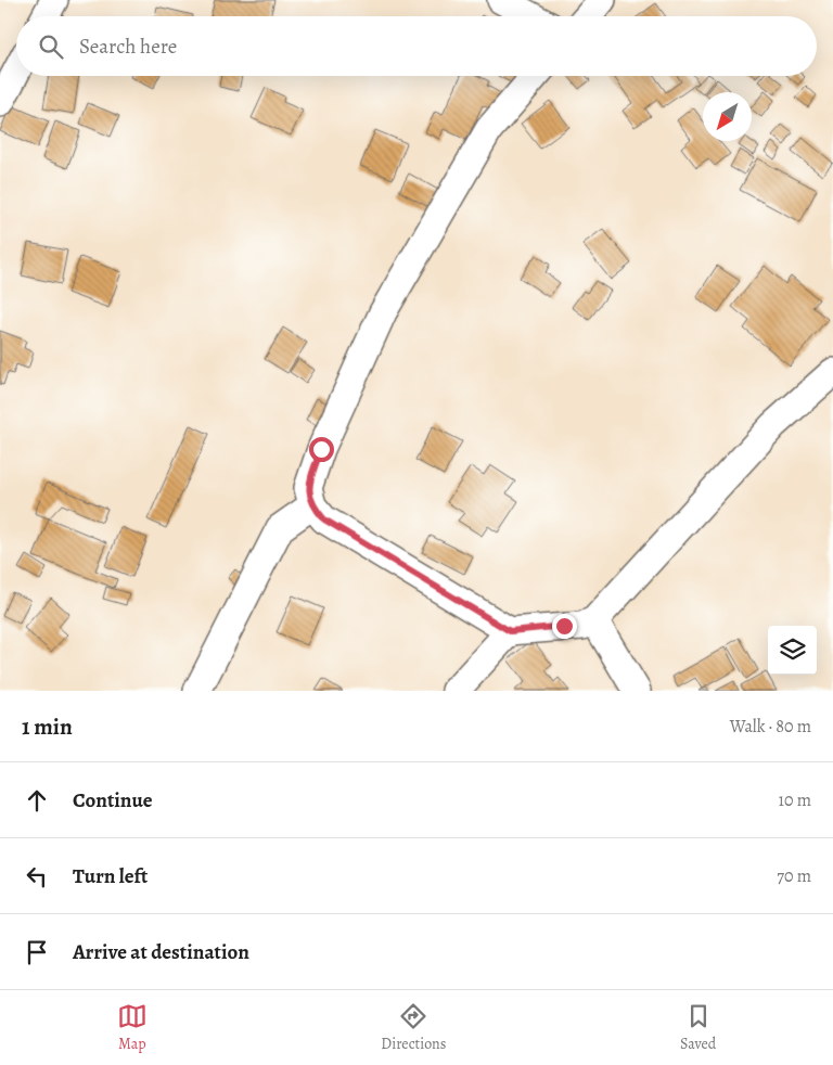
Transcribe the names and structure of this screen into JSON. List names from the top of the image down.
{
  "north": "bottom left",
  "page": {
    "search": "Search here",
    "heading": ["1 min", "Walk · 80 m"],
    "list": [
      ["Continue", "10 m"],
      ["Turn left", "70 m"],
      "Arrive at destination"
    ],
    "nav": ["Map", "Directions", "Saved"]
  }
}
